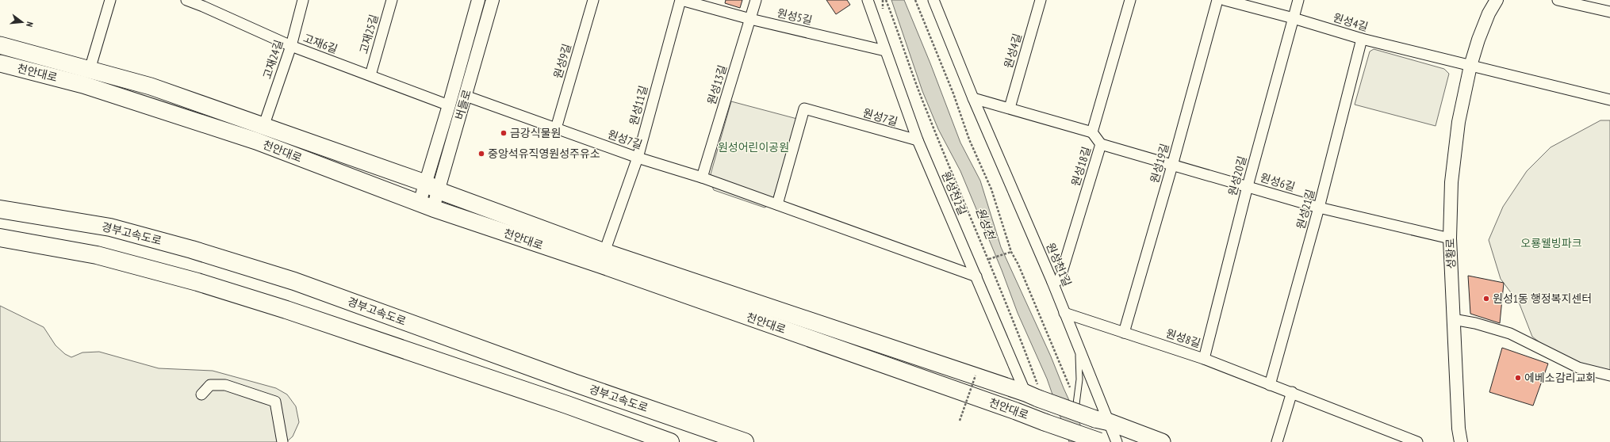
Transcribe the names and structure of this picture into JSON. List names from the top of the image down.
{
  "streets": {
    "highway": ["경부고속도로"],
    "main road": ["천안대로"],
    "street": [
      "원성5길",
      "원성4길",
      "고재25길",
      "고재6길",
      "고재24길",
      "원성9길",
      "원성13길",
      "버들로",
      "원성11길",
      "원성7길",
      "원성19길",
      "원성18길",
      "원성20길",
      "원성6길",
      "원성천2길",
      "원성21길",
      "성황로",
      "원성천1길",
      "원성8길"
    ]
  },
  "crossings": [
    ["원성5길", "원성13길"],
    ["원성5길", "원성11길"],
    ["원성5길", "원성천2길"],
    ["원성4길", "원성20길"],
    ["원성4길", "원성21길"],
    ["원성4길", "성황로"],
    ["고재25길", "고재6길"],
    ["고재6길", "고재24길"],
    ["고재6길", "버들로"],
    ["고재24길", "천안대로"],
    ["원성9길", "원성7길"],
    ["천안대로", "버들로"],
    ["천안대로", "원성11길"],
    ["천안대로", "원성천2길"],
    ["천안대로", "원성천1길"],
    ["원성13길", "원성7길"],
    ["버들로", "원성7길"],
    ["원성11길", "원성7길"],
    ["원성7길", "원성천2길"],
    ["원성19길", "원성6길"],
    ["원성19길", "원성8길"],
    ["원성18길", "원성6길"],
    ["원성18길", "원성천1길"],
    ["원성20길", "원성6길"],
    ["원성20길", "원성8길"],
    ["원성6길", "원성21길"],
    ["원성6길", "성황로"],
    ["원성21길", "원성8길"],
    ["원성천1길", "원성8길"]
  ],
  "water": ["원성천"],
  "parks": ["원성어린이공원", "오룡웰빙파크"],
  "places": [
    "금강식물원",
    "중앙석유직영원성주유소",
    "원성1동 행정복지센터",
    "에베소감리교회"
  ],
  "north": "right"
}
